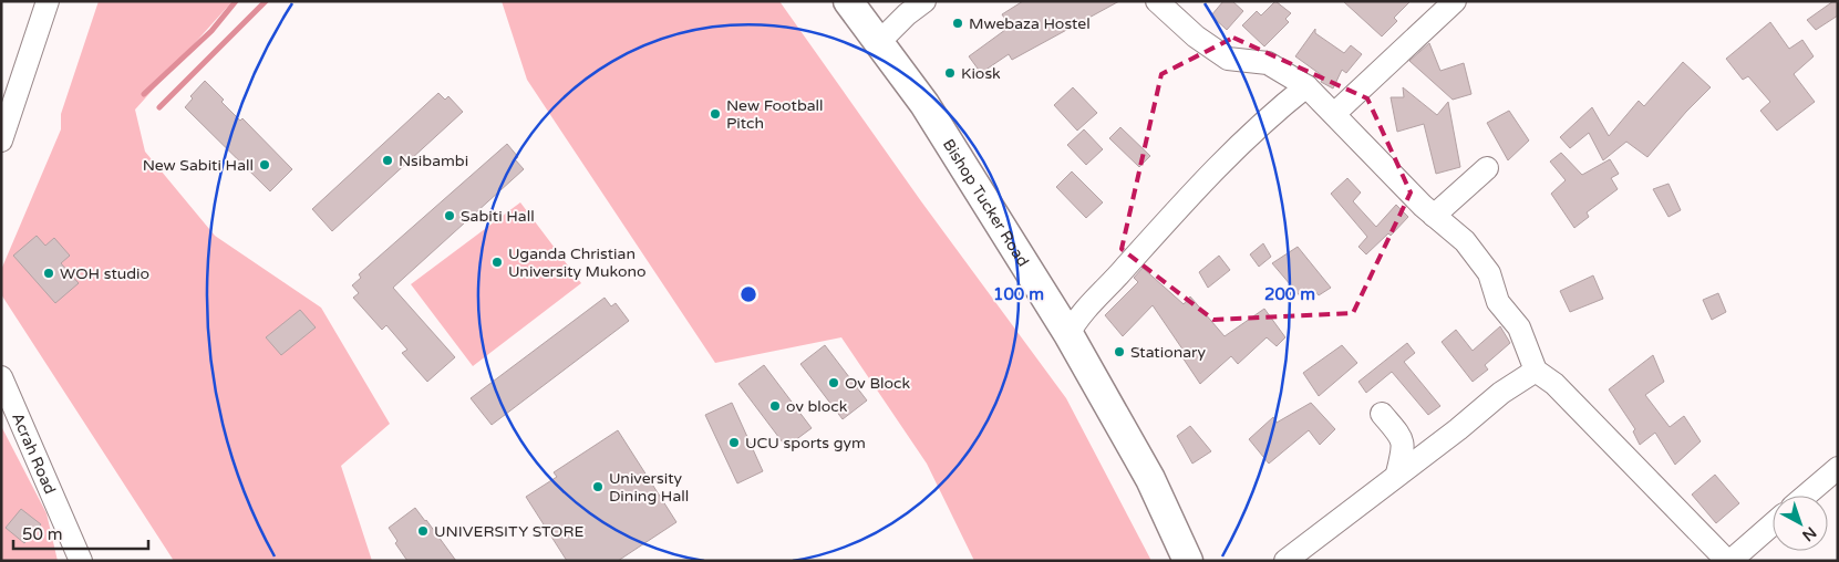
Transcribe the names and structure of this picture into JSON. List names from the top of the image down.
{
  "streets": {
    "main road": ["Bishop Tucker Road"],
    "street": ["Acrah Road"]
  },
  "places": [
    "Mwebaza Hostel",
    "Kiosk",
    "New Football Pitch",
    "Nsibambi",
    "New Sabiti Hall",
    "Sabiti Hall",
    "Uganda Christian University Mukono",
    "WOH studio",
    "Stationary",
    "Ov Block",
    "ov block",
    "UCU sports gym",
    "University Dining Hall",
    "UNIVERSITY STORE"
  ],
  "scale_bar": "50 m",
  "north": "bottom right",
  "rings": ["100 m", "200 m"]
}
